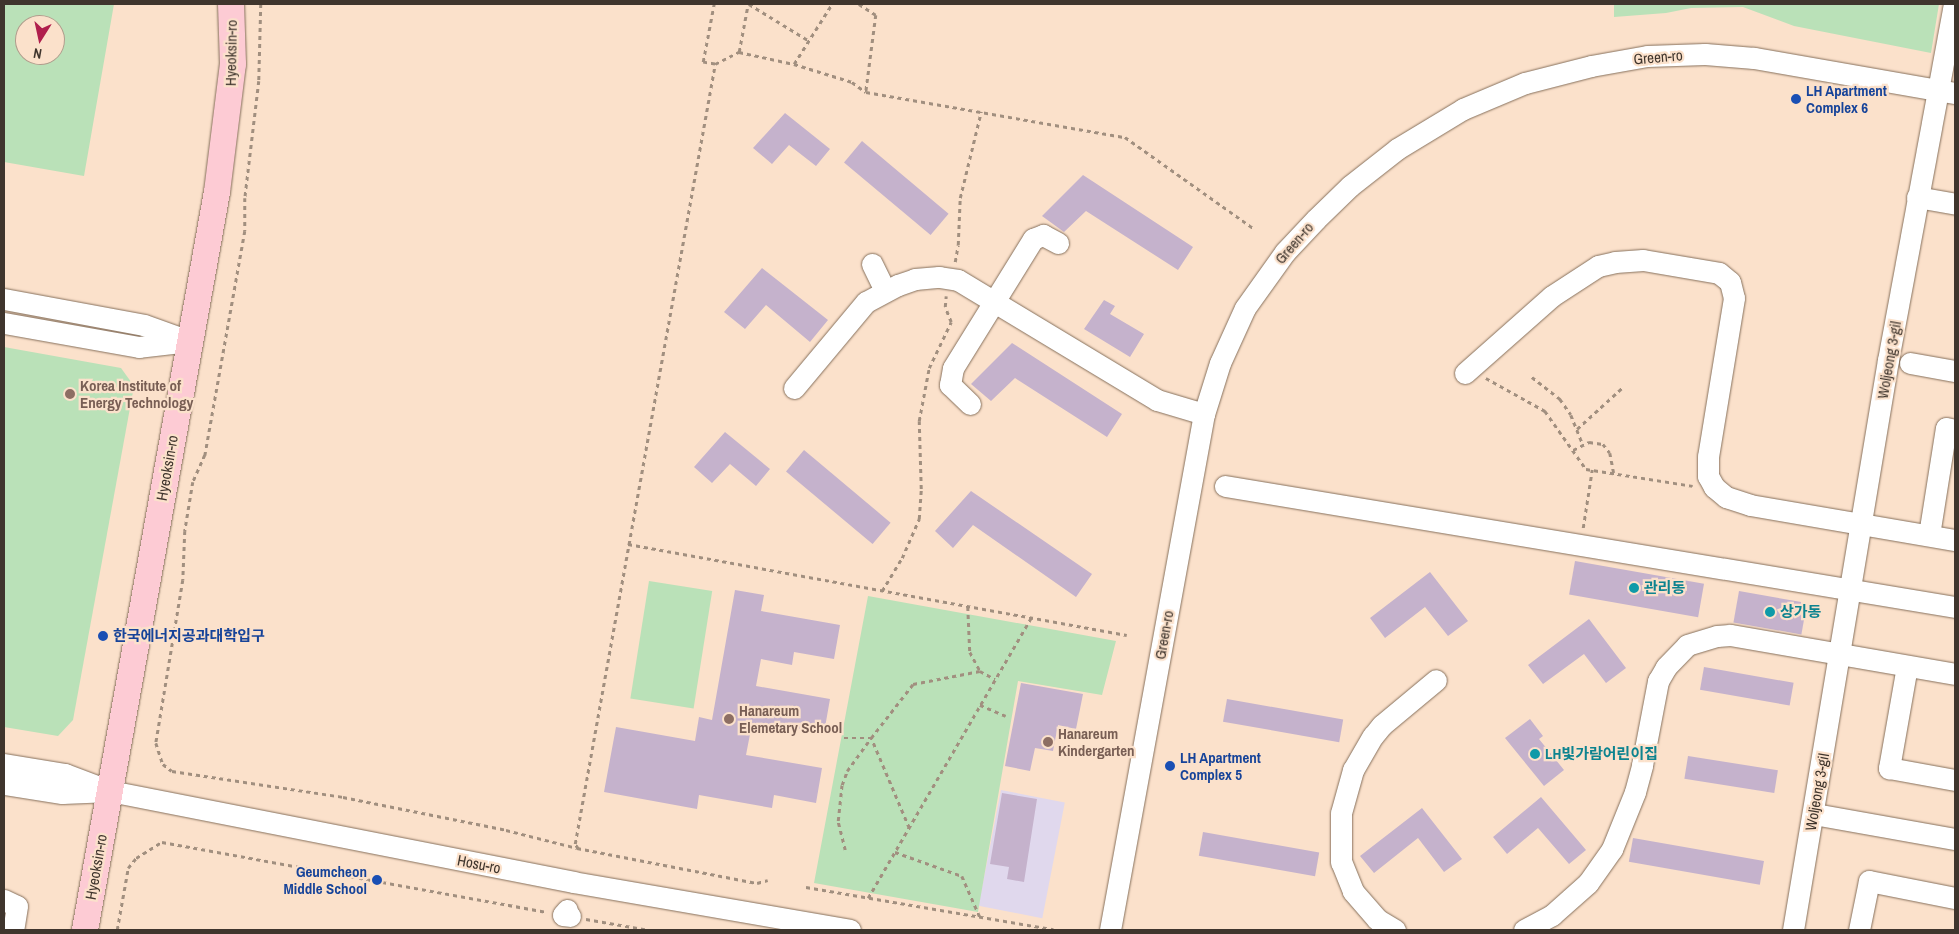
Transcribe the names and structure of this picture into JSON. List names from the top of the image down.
{
  "streets": {
    "main road": ["Hyeoksin-ro"],
    "street": ["Green-ro", "Woljeong 3-gil", "Hosu-ro"]
  },
  "crossings": [
    ["Hyeoksin-ro", "Hosu-ro"],
    ["Green-ro", "Woljeong 3-gil"]
  ],
  "places": [
    "LH Apartment Complex 6",
    "Korea Institute of Energy Technology",
    "관리동",
    "상가동",
    "한국에너지공과대학입구",
    "Hanareum Elemetary School",
    "Hanareum Kindergarten",
    "LH빛가람어린이집",
    "LH Apartment Complex 5",
    "Geumcheon Middle School"
  ],
  "north": "bottom"
}
